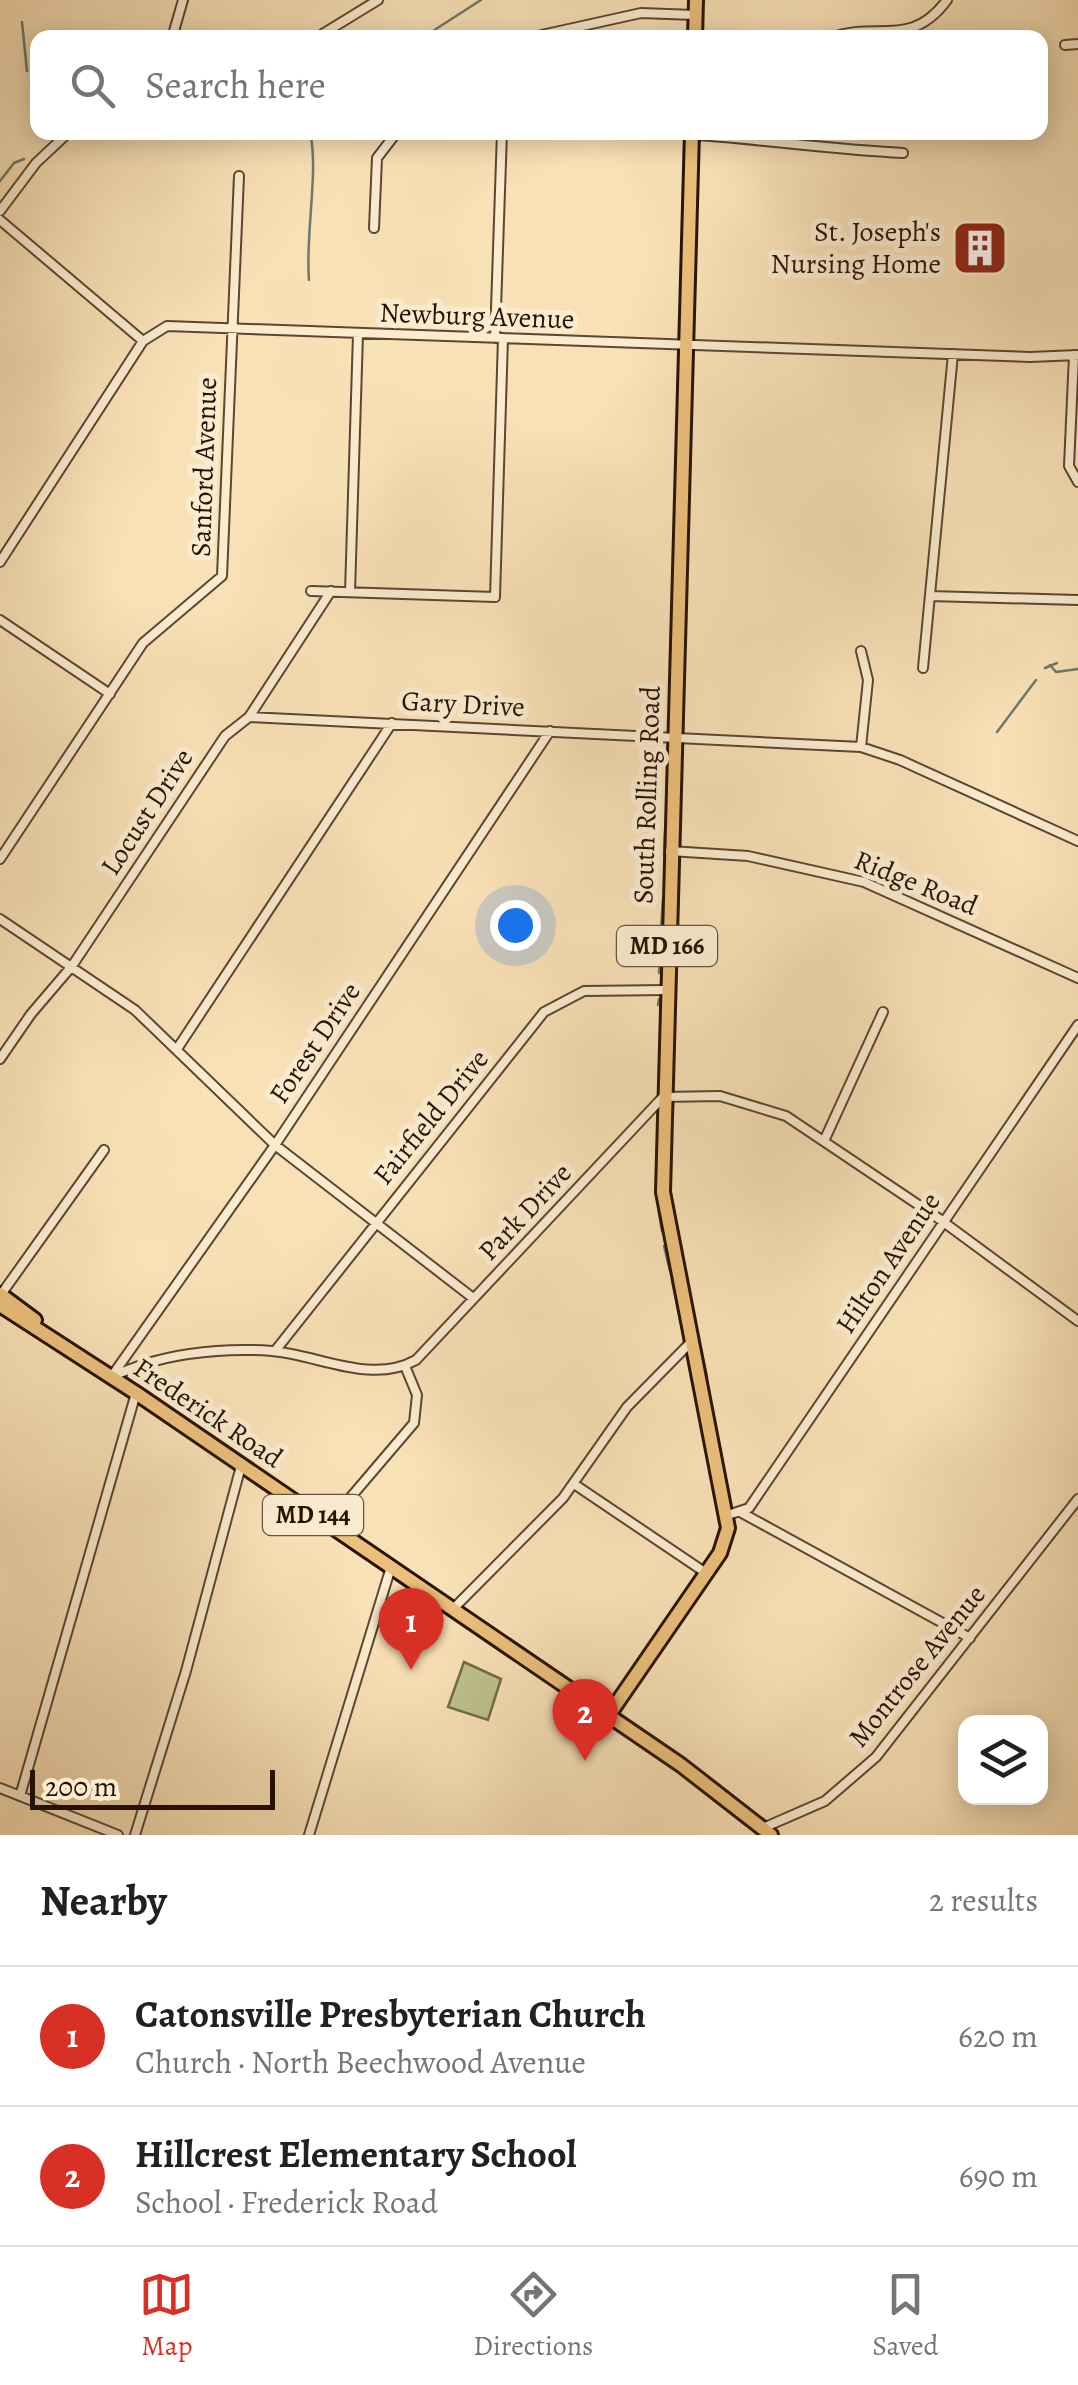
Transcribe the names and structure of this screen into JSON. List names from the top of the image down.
{
  "streets": {
    "main road": [
      "South Rolling Road",
      "MD 166",
      "Frederick Road",
      "MD 144"
    ],
    "street": [
      "Newburg Avenue",
      "Sanford Avenue",
      "Gary Drive",
      "Locust Drive",
      "Ridge Road",
      "Forest Drive",
      "Fairfield Drive",
      "Park Drive",
      "Hilton Avenue",
      "Montrose Avenue"
    ]
  },
  "crossings": [
    ["Newburg Avenue", "Sanford Avenue"],
    ["Newburg Avenue", "South Rolling Road"],
    ["Gary Drive", "South Rolling Road"],
    ["Gary Drive", "Locust Drive"],
    ["Gary Drive", "Forest Drive"],
    ["South Rolling Road", "Ridge Road"],
    ["South Rolling Road", "Fairfield Drive"],
    ["South Rolling Road", "Park Drive"],
    ["South Rolling Road", "Hilton Avenue"],
    ["Forest Drive", "Frederick Road"],
    ["Frederick Road", "Montrose Avenue"]
  ],
  "places": {
    "building": ["St. Joseph's Nursing Home"]
  },
  "scale_bar": "200 m",
  "page": {
    "search": "Search here",
    "pins": ["1", "2"],
    "scale": "200 m",
    "heading": ["Nearby", "2 results"],
    "list": [
      {
        "mark": "1",
        "name": "Catonsville Presbyterian Church",
        "note": "Church · North Beechwood Avenue",
        "value": "620 m"
      },
      {
        "mark": "2",
        "name": "Hillcrest Elementary School",
        "note": "School · Frederick Road",
        "value": "690 m"
      }
    ],
    "nav": ["Map", "Directions", "Saved"]
  }
}
